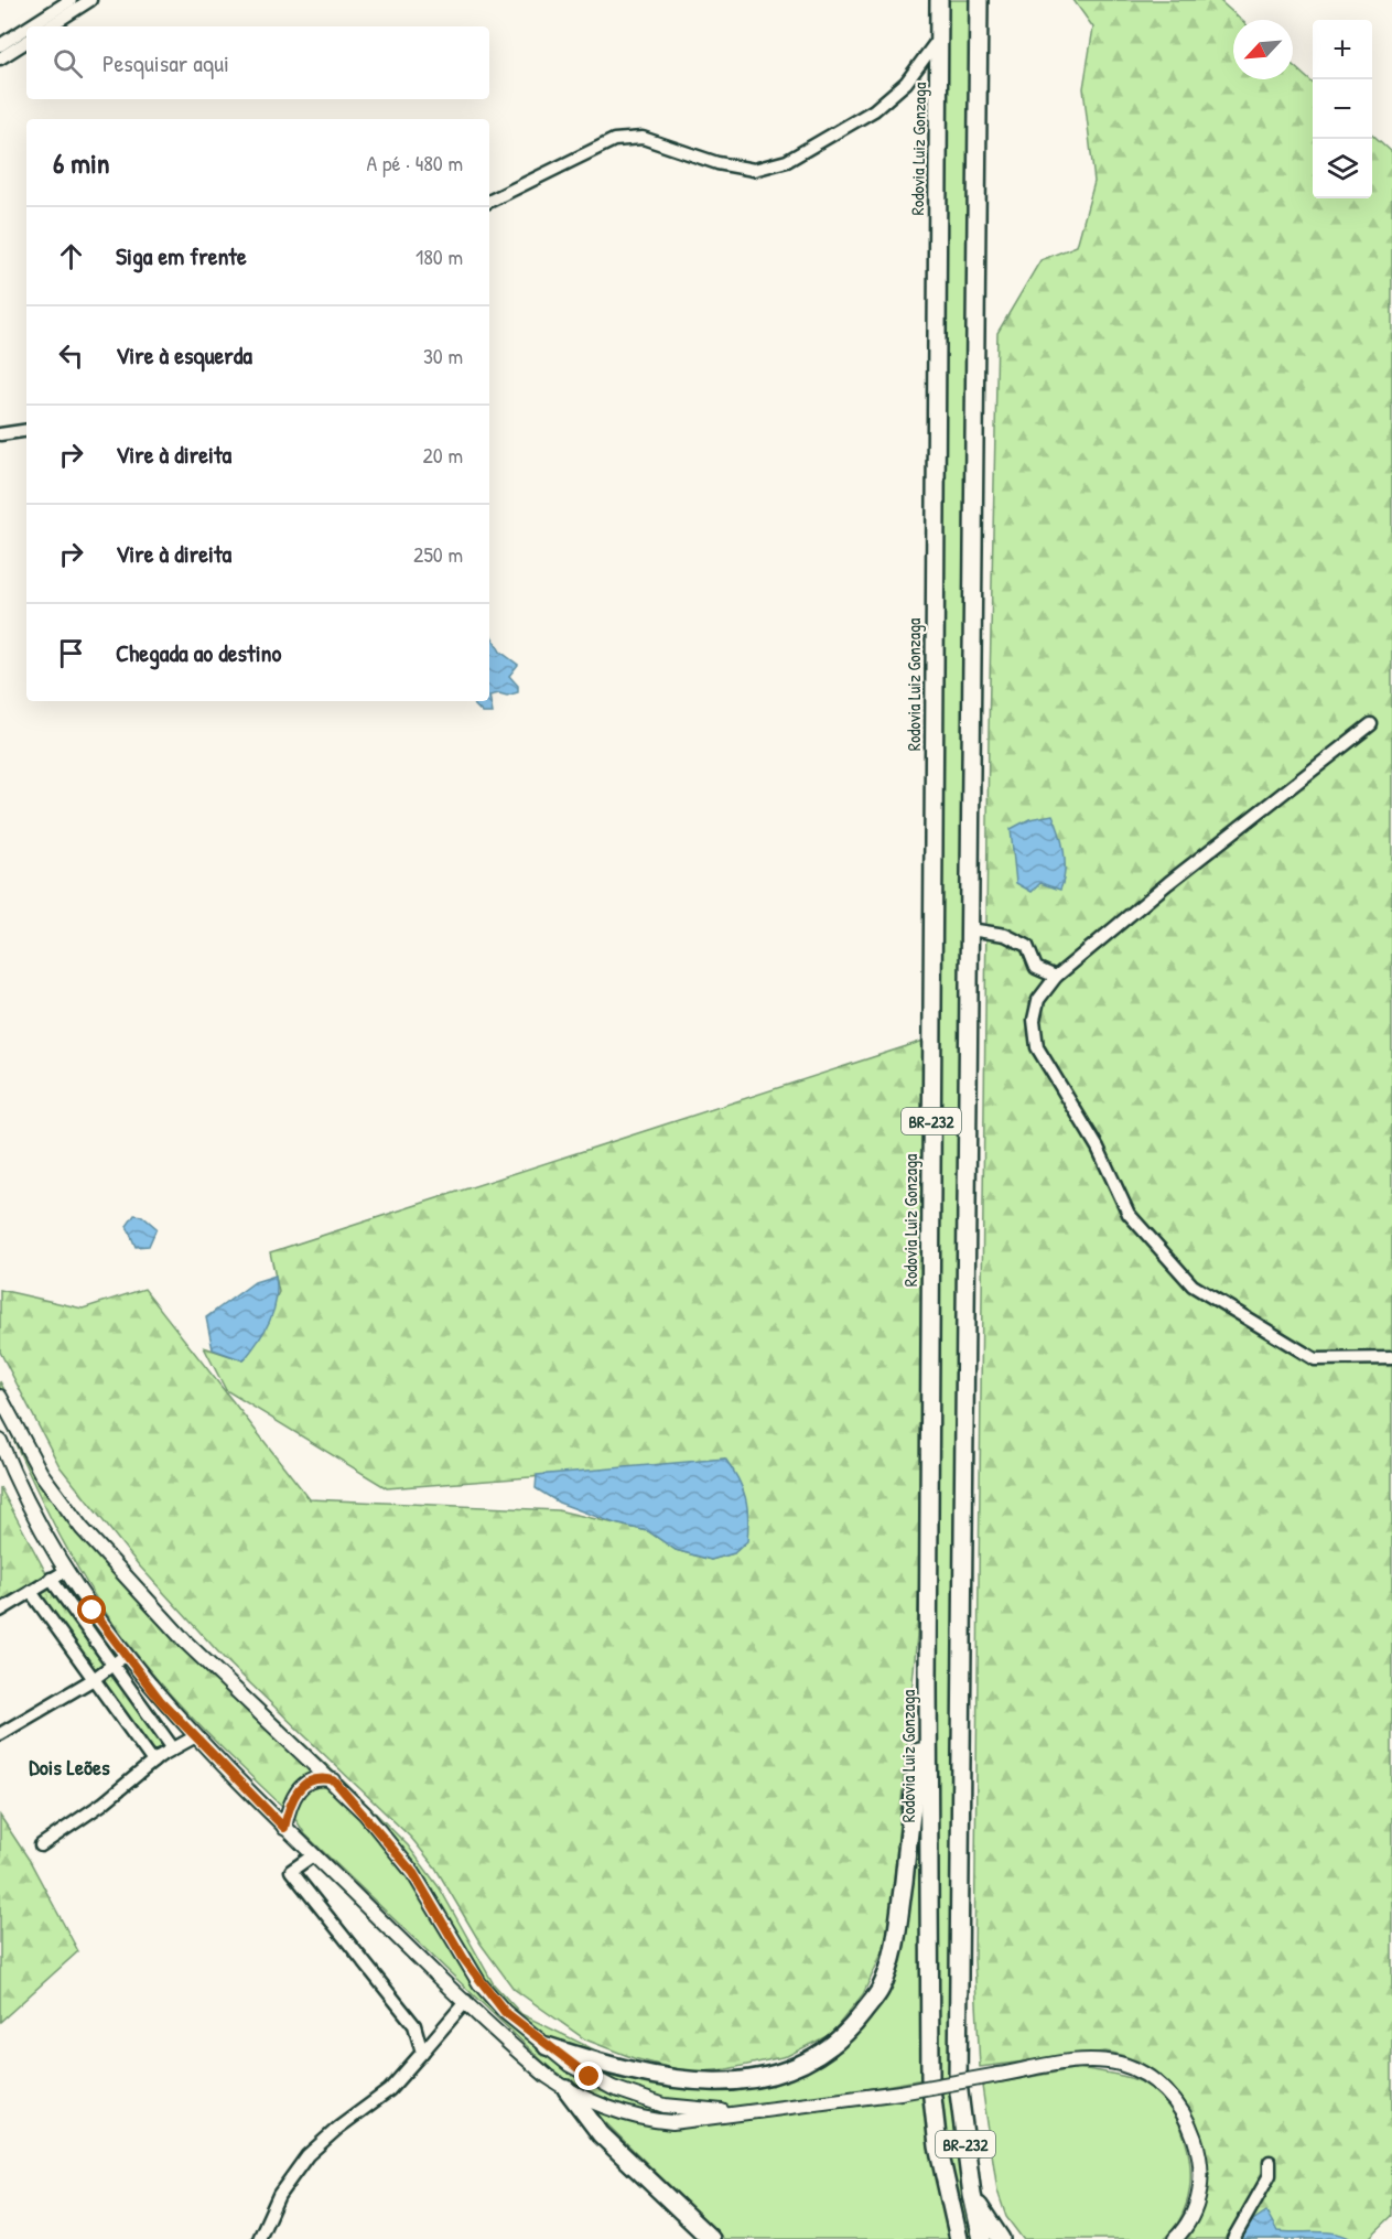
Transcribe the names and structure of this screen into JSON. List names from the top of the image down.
{
  "streets": {
    "highway": ["Rodovia Luiz Gonzaga", "BR-232"]
  },
  "districts": ["Dois Leões"],
  "north": "bottom left",
  "page": {
    "map_buttons": ["+", "−"],
    "search": "Pesquisar aqui",
    "heading": ["6 min", "A pé · 480 m"],
    "list": [
      ["Siga em frente", "180 m"],
      ["Vire à esquerda", "30 m"],
      ["Vire à direita", "20 m"],
      ["Vire à direita", "250 m"],
      "Chegada ao destino"
    ]
  }
}
